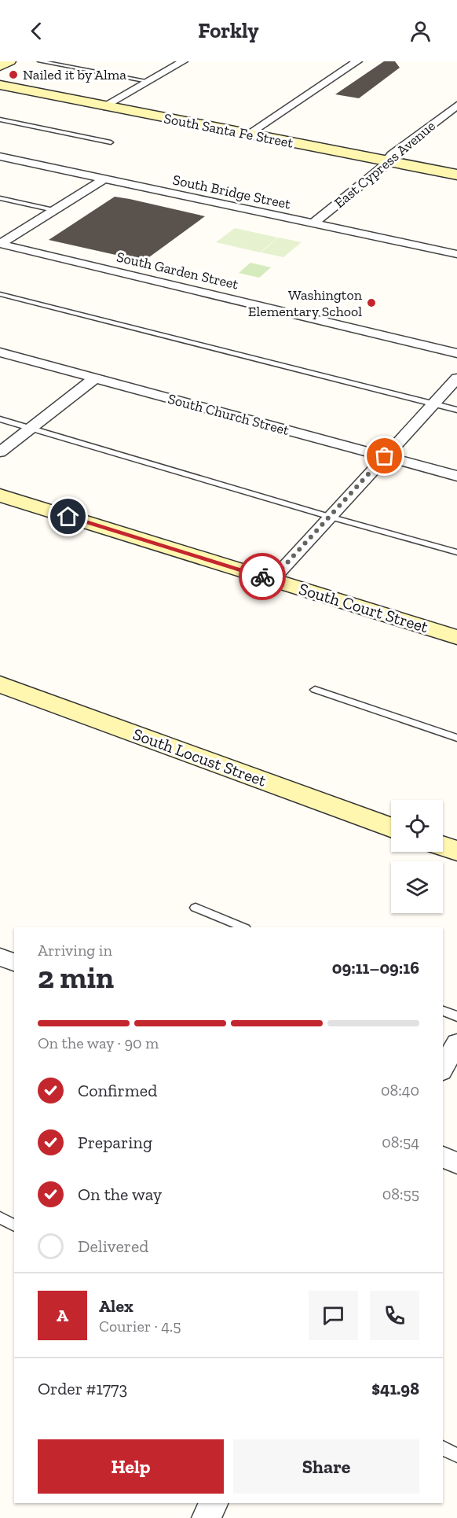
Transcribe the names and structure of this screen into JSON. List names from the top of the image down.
{
  "streets": {
    "street": [
      "South Santa Fe Street",
      "East Cypress Avenue",
      "South Bridge Street",
      "South Garden Street",
      "South Church Street",
      "South Court Street",
      "South Locust Street"
    ]
  },
  "crossings": [
    ["South Santa Fe Street", "East Cypress Avenue"],
    ["East Cypress Avenue", "South Bridge Street"]
  ],
  "places": ["Nailed it by Alma", "Washington Elementary School"],
  "page": {
    "header": "Forkly",
    "heading": ["2 min", "Arriving in", "09:11–09:16"],
    "panel": [
      "Alex",
      "Courier · 4.5",
      "Order #1773",
      "$41.98"
    ],
    "bar": "On the way · 90 m",
    "list": [
      ["Confirmed", "08:40"],
      ["Preparing", "08:54"],
      ["On the way", "08:55"],
      "Delivered"
    ],
    "round": "A",
    "buttons": ["Help", "Share"]
  }
}
